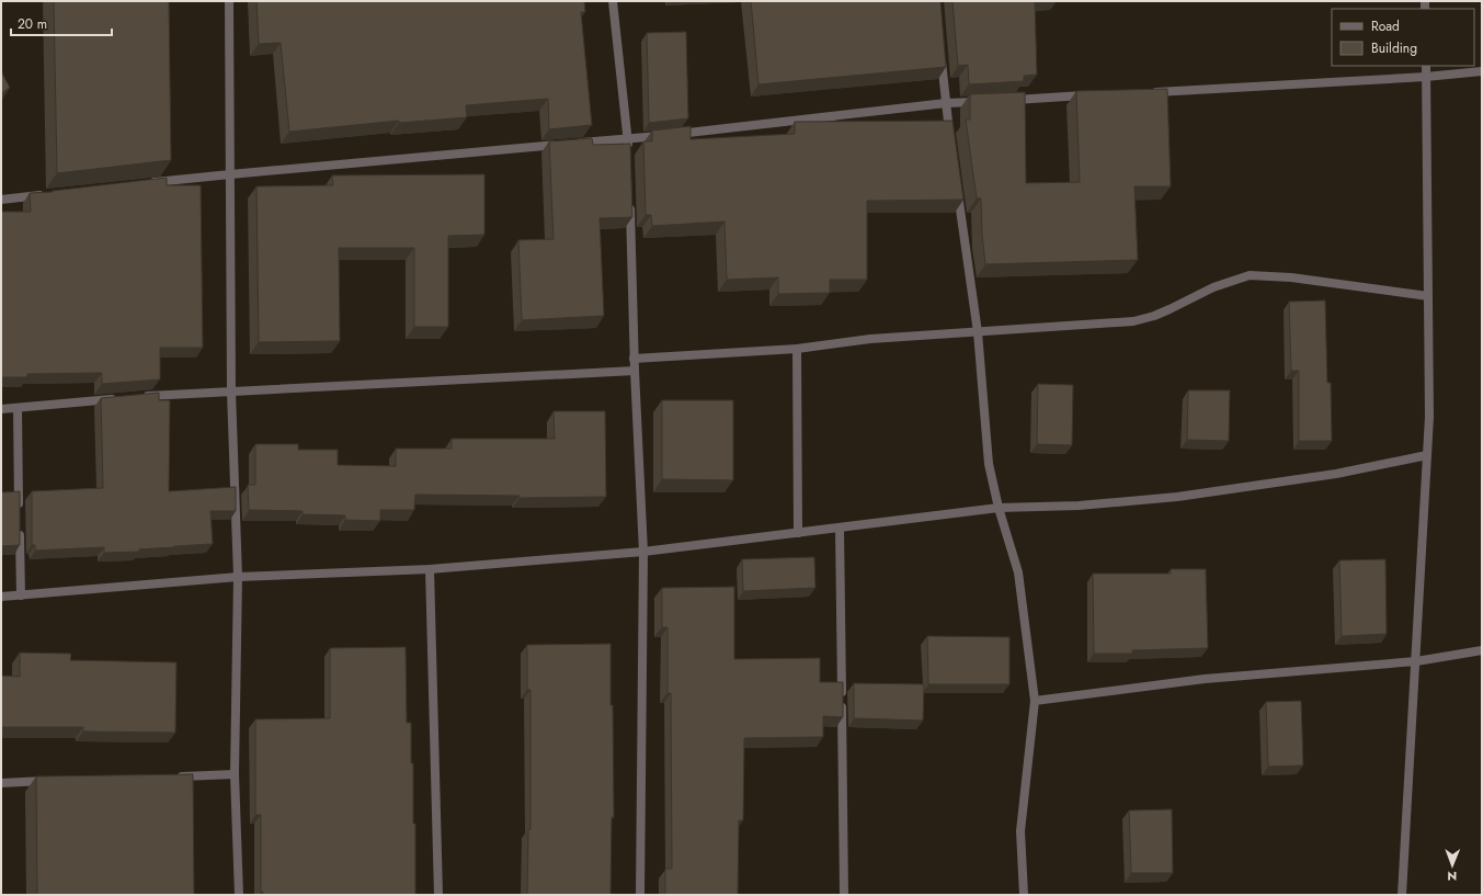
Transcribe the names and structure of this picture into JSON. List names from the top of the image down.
{
  "legend": ["Road", "Building"],
  "scale_bar": "20 m",
  "north": "bottom"
}
